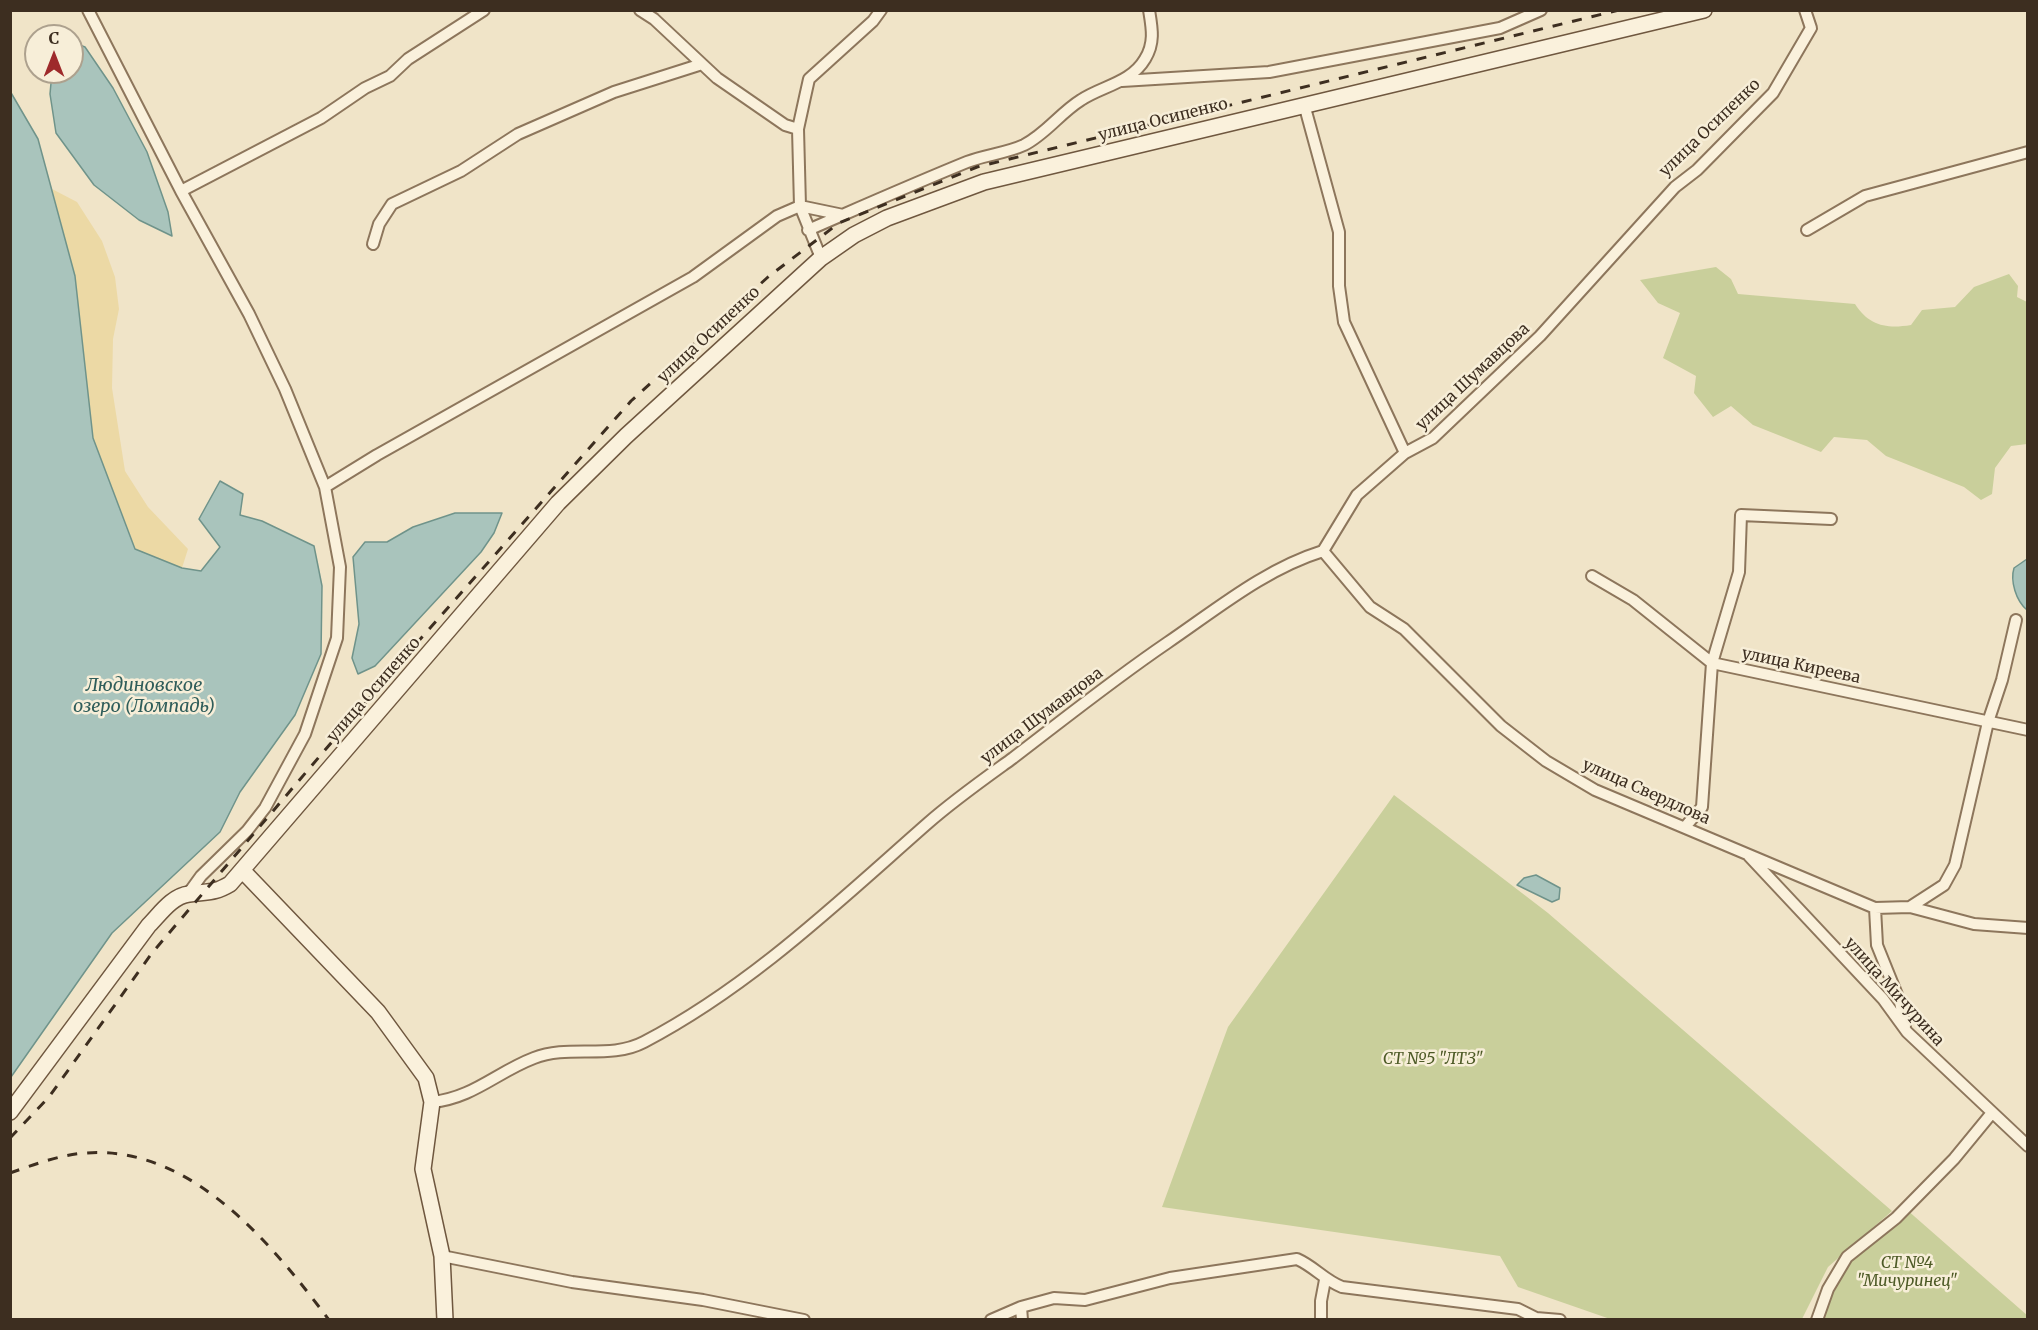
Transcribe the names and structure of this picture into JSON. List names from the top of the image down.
{
  "streets": {
    "street": [
      "улица Осипенко",
      "улица Шумавцова",
      "улица Киреева",
      "улица Свердлова",
      "улица Мичурина"
    ]
  },
  "crossings": [
    ["улица Осипенко", "улица Шумавцова"],
    ["улица Шумавцова", "улица Свердлова"],
    ["улица Свердлова", "улица Мичурина"]
  ],
  "water": ["Людиновское озеро (Ломпадь)"],
  "parks": ["СТ №5 \"ЛТЗ\"", "СТ №4 \"Мичуринец\""],
  "north": "top"
}
